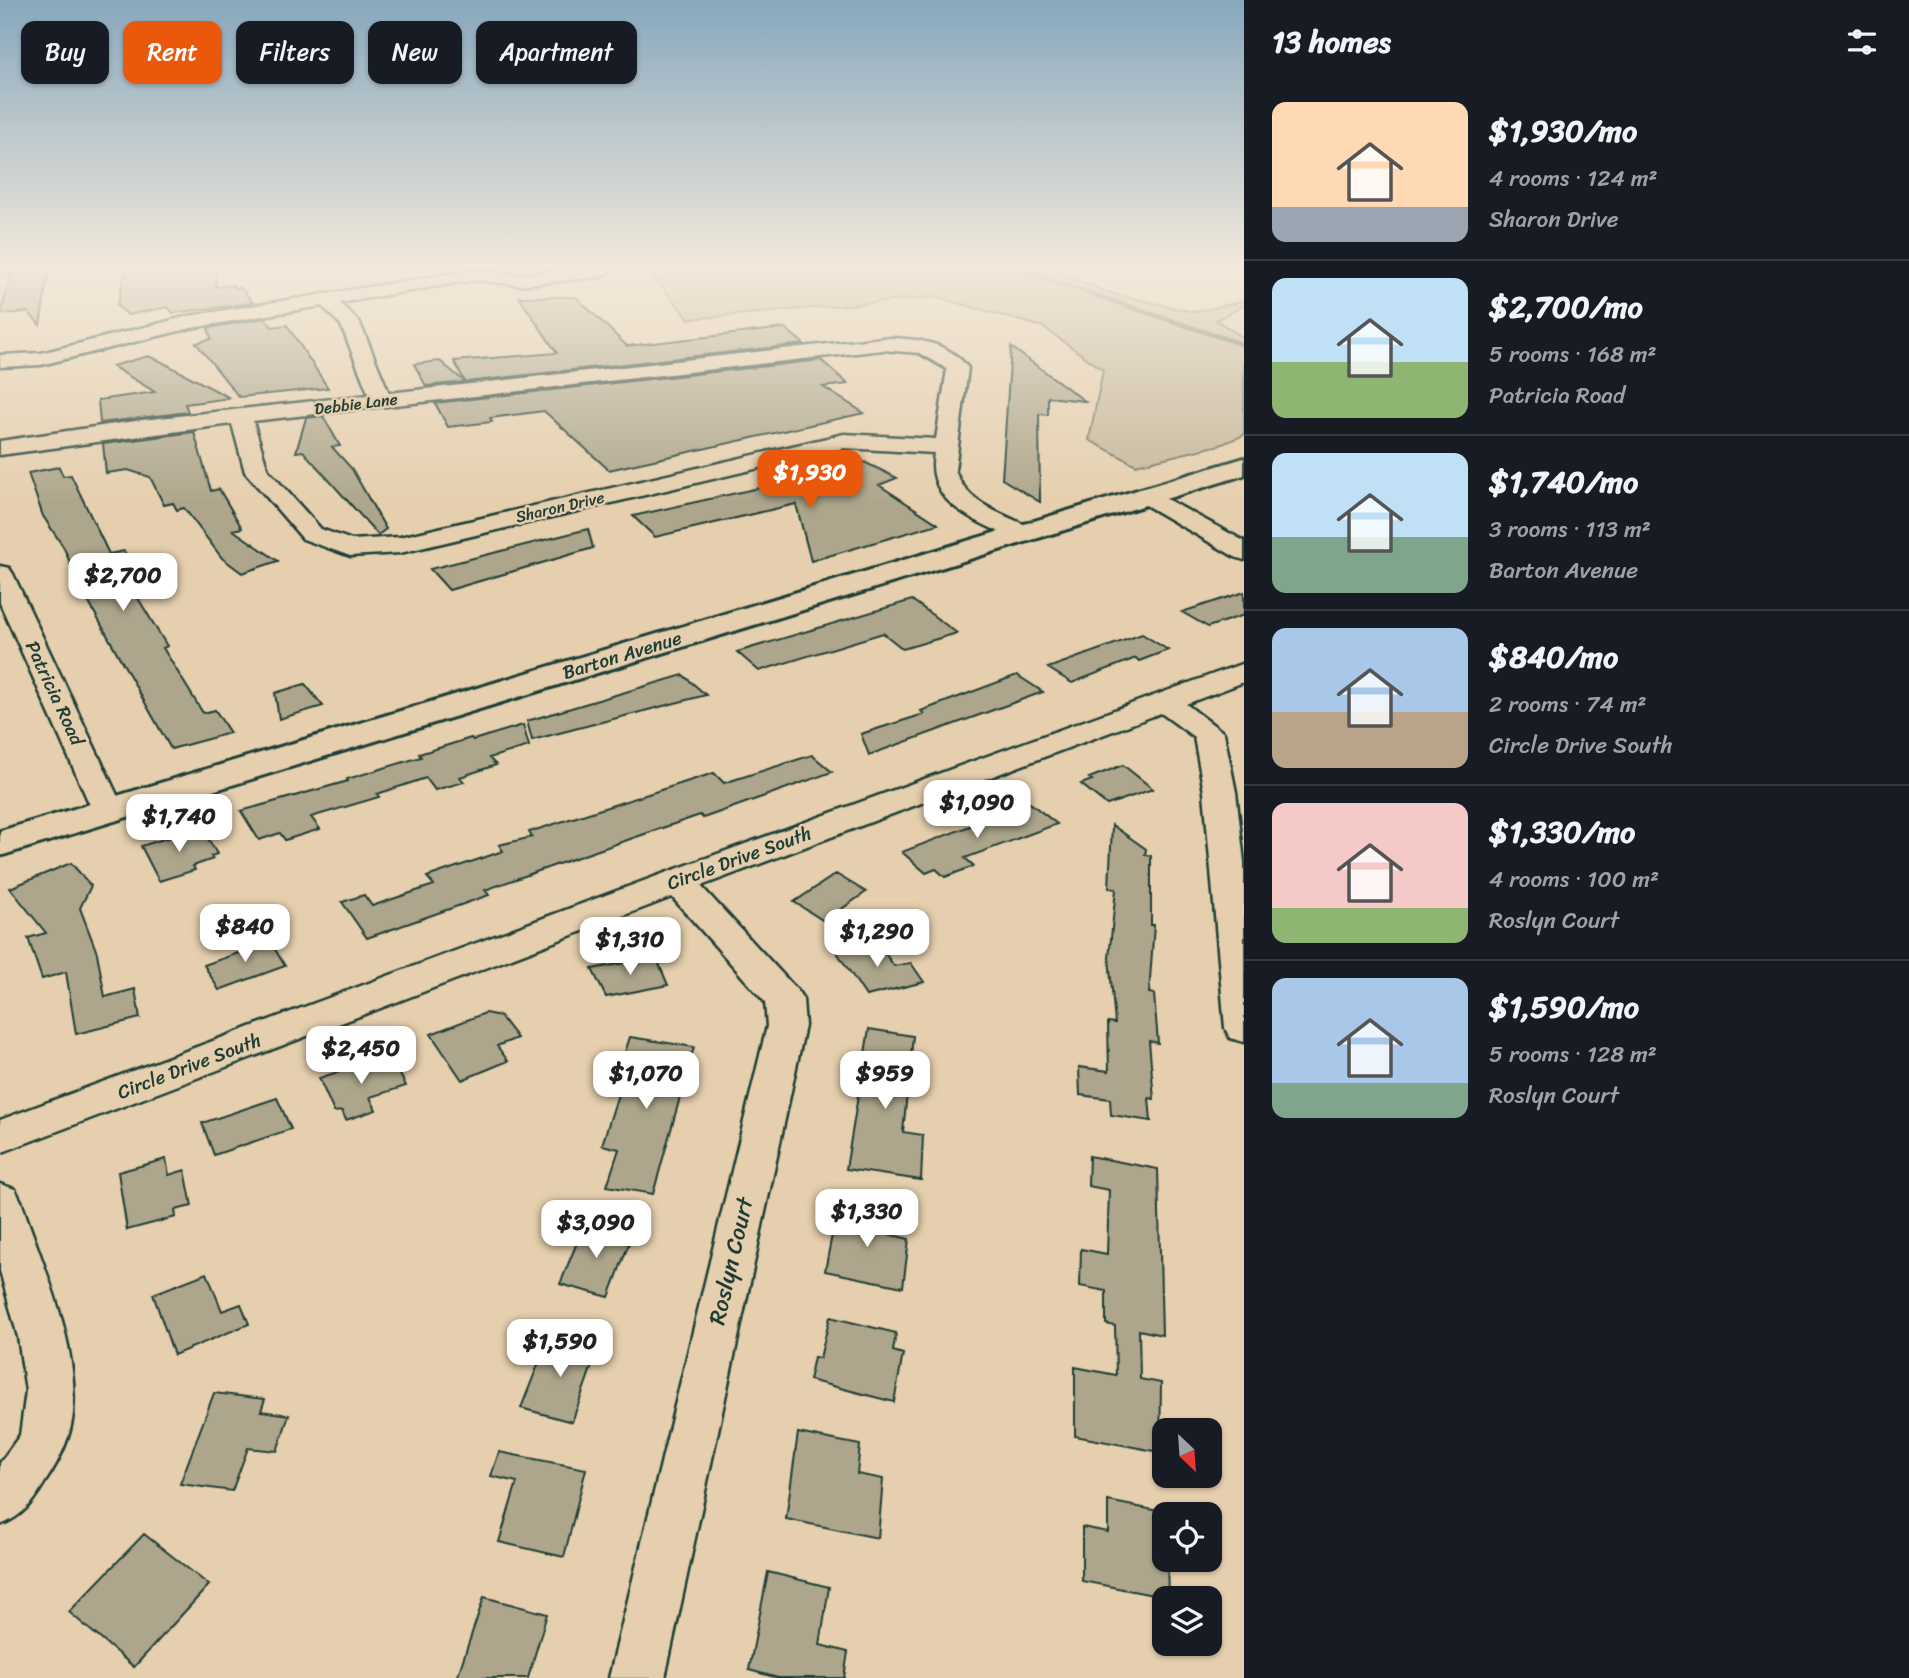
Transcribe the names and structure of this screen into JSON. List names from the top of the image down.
{
  "streets": {
    "street": [
      "Debbie Lane",
      "Sharon Drive",
      "Barton Avenue",
      "Patricia Road",
      "Circle Drive South",
      "Roslyn Court"
    ]
  },
  "crossings": [
    ["Debbie Lane", "Sharon Drive"],
    ["Debbie Lane", "Barton Avenue"],
    ["Barton Avenue", "Patricia Road"],
    ["Circle Drive South", "Roslyn Court"]
  ],
  "north": "bottom right",
  "page": {
    "heading": "13 homes",
    "chip": [
      "Buy",
      "Rent",
      "Filters",
      "New",
      "Apartment"
    ],
    "list": [
      {
        "name": "$1,930/mo",
        "note": "4 rooms · 124 m² · Sharon Drive"
      },
      {
        "name": "$2,700/mo",
        "note": "5 rooms · 168 m² · Patricia Road"
      },
      {
        "name": "$1,740/mo",
        "note": "3 rooms · 113 m² · Barton Avenue"
      },
      {
        "name": "$840/mo",
        "note": "2 rooms · 74 m² · Circle Drive South"
      },
      {
        "name": "$1,330/mo",
        "note": "4 rooms · 100 m² · Roslyn Court"
      },
      {
        "name": "$1,590/mo",
        "note": "5 rooms · 128 m² · Roslyn Court"
      }
    ],
    "price": [
      "$1,930",
      "$2,700",
      "$1,090",
      "$1,740",
      "$840",
      "$1,290",
      "$1,310",
      "$2,450",
      "$1,070",
      "$959",
      "$1,330",
      "$3,090",
      "$1,590"
    ]
  }
}
